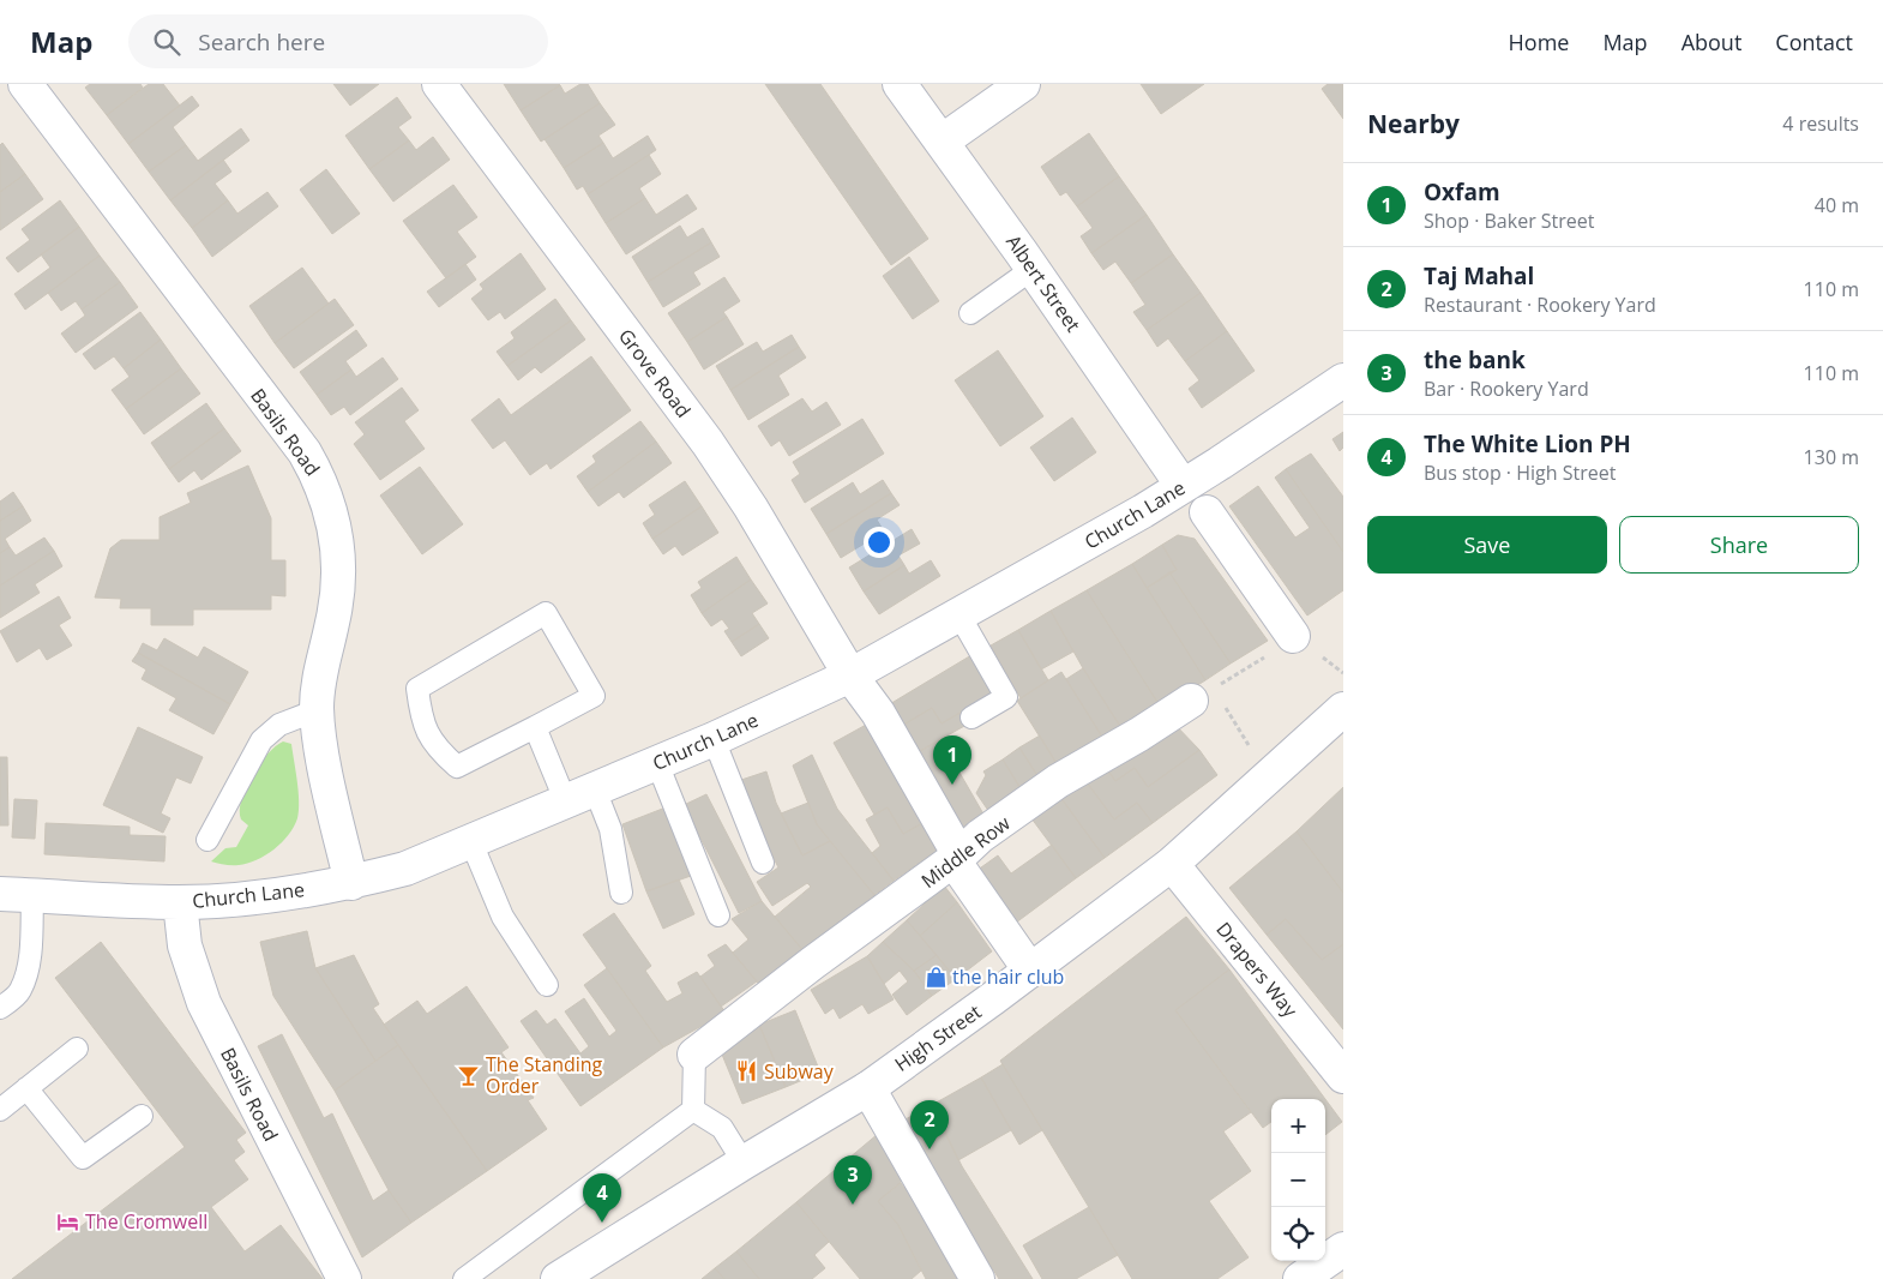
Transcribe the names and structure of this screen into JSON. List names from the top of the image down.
{
  "streets": {
    "street": [
      "Albert Street",
      "Grove Road",
      "Basils Road",
      "Church Lane",
      "Middle Row",
      "Drapers Way",
      "High Street"
    ]
  },
  "crossings": [
    ["Albert Street", "Church Lane"],
    ["Grove Road", "Church Lane"],
    ["Grove Road", "Middle Row"],
    ["Grove Road", "High Street"],
    ["Basils Road", "Church Lane"],
    ["Drapers Way", "High Street"]
  ],
  "places": {
    "shop": ["the hair club"],
    "restaurant": ["Subway"],
    "bar": ["The Standing Order"],
    "hotel": ["The Cromwell"]
  },
  "page": {
    "header": "Map",
    "search": "Search here",
    "nav": [
      "Home",
      "Map",
      "About",
      "Contact"
    ],
    "heading": ["Nearby", "4 results"],
    "list": [
      {
        "mark": "1",
        "name": "Oxfam",
        "note": "Shop · Baker Street",
        "value": "40 m"
      },
      {
        "mark": "2",
        "name": "Taj Mahal",
        "note": "Restaurant · Rookery Yard",
        "value": "110 m"
      },
      {
        "mark": "3",
        "name": "the bank",
        "note": "Bar · Rookery Yard",
        "value": "110 m"
      },
      {
        "mark": "4",
        "name": "The White Lion PH",
        "note": "Bus stop · High Street",
        "value": "130 m"
      }
    ],
    "buttons": ["Save", "Share"],
    "pins": [
      "1",
      "2",
      "3",
      "4"
    ],
    "map_buttons": ["+", "−"]
  }
}
